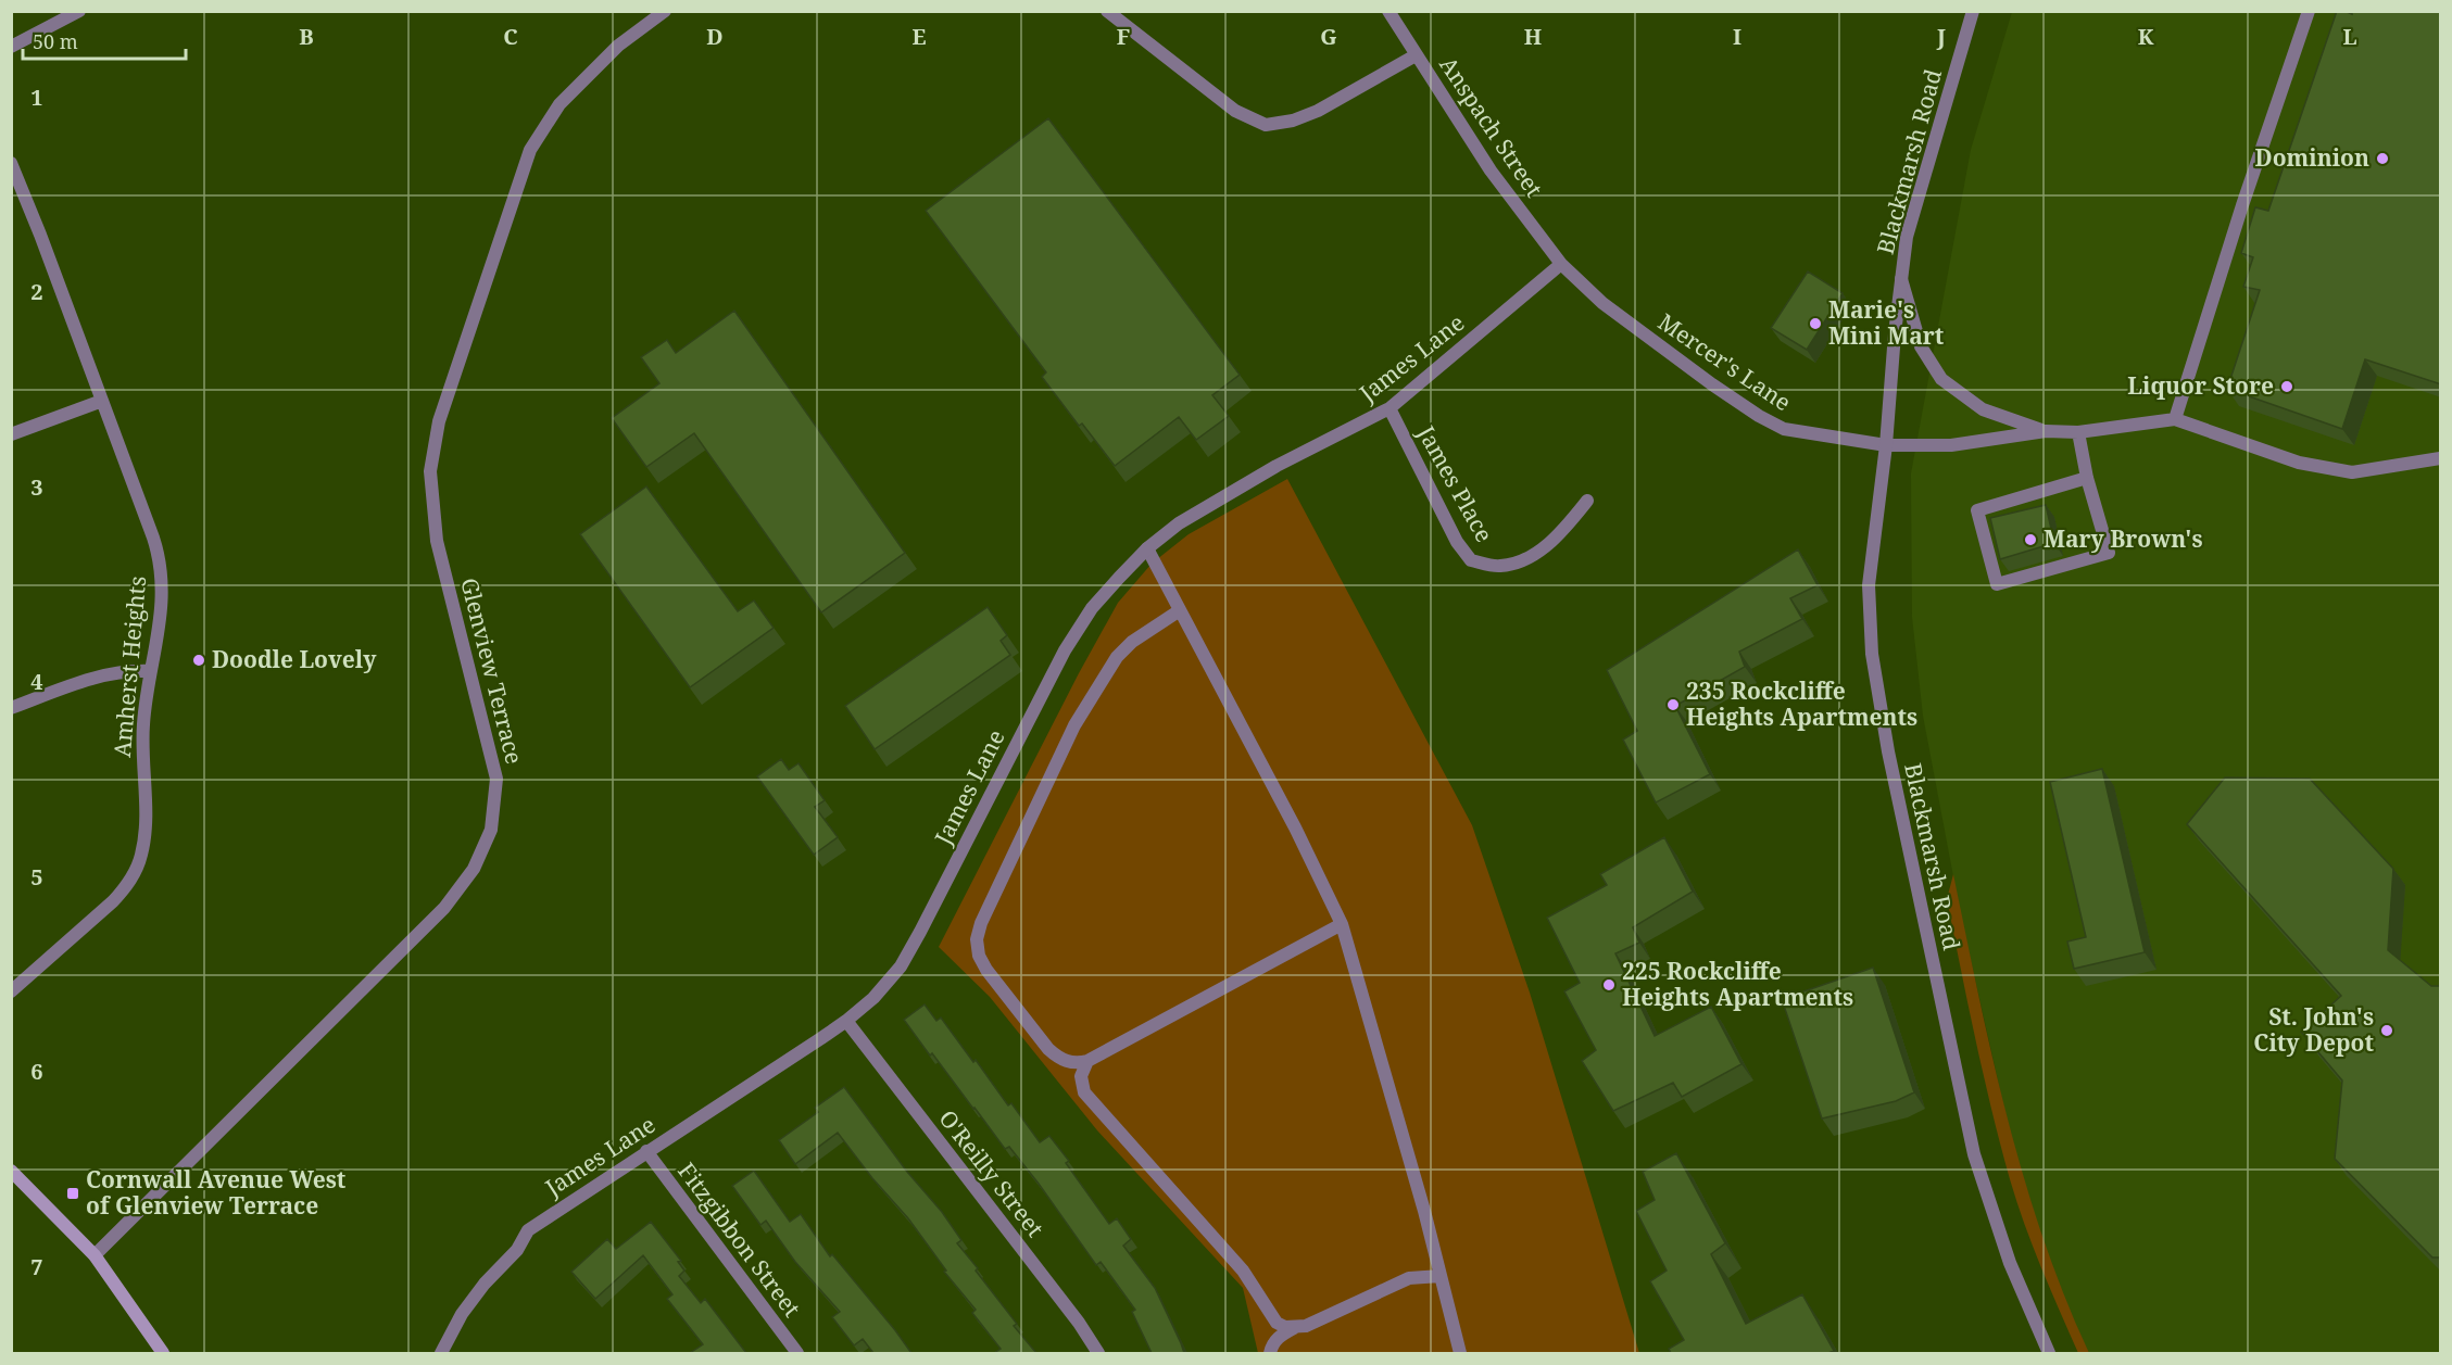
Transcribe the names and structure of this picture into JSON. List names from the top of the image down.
{
  "streets": {
    "street": [
      "Anspach Street",
      "Blackmarsh Road",
      "James Lane",
      "Mercer's Lane",
      "James Place",
      "Amherst Heights",
      "Glenview Terrace",
      "O'Reilly Street",
      "Fitzgibbon Street"
    ]
  },
  "crossings": [
    ["Anspach Street", "James Lane"],
    ["Anspach Street", "Mercer's Lane"],
    ["Blackmarsh Road", "Mercer's Lane"],
    ["James Lane", "Mercer's Lane"],
    ["James Lane", "James Place"],
    ["James Lane", "O'Reilly Street"],
    ["James Lane", "Fitzgibbon Street"]
  ],
  "places": {
    "other": [
      "Dominion",
      "Marie's Mini Mart",
      "Liquor Store",
      "Mary Brown's",
      "Doodle Lovely",
      "235 Rockcliffe Heights Apartments",
      "225 Rockcliffe Heights Apartments",
      "St. John's City Depot"
    ],
    "transit": ["Cornwall Avenue West of Glenview Terrace"]
  },
  "scale_bar": "50 m",
  "grid": {
    "columns": [
      "B",
      "C",
      "D",
      "E",
      "F",
      "G",
      "H",
      "I",
      "J",
      "K",
      "L"
    ],
    "rows": [
      "1",
      "2",
      "3",
      "4",
      "5",
      "6",
      "7"
    ]
  }
}
